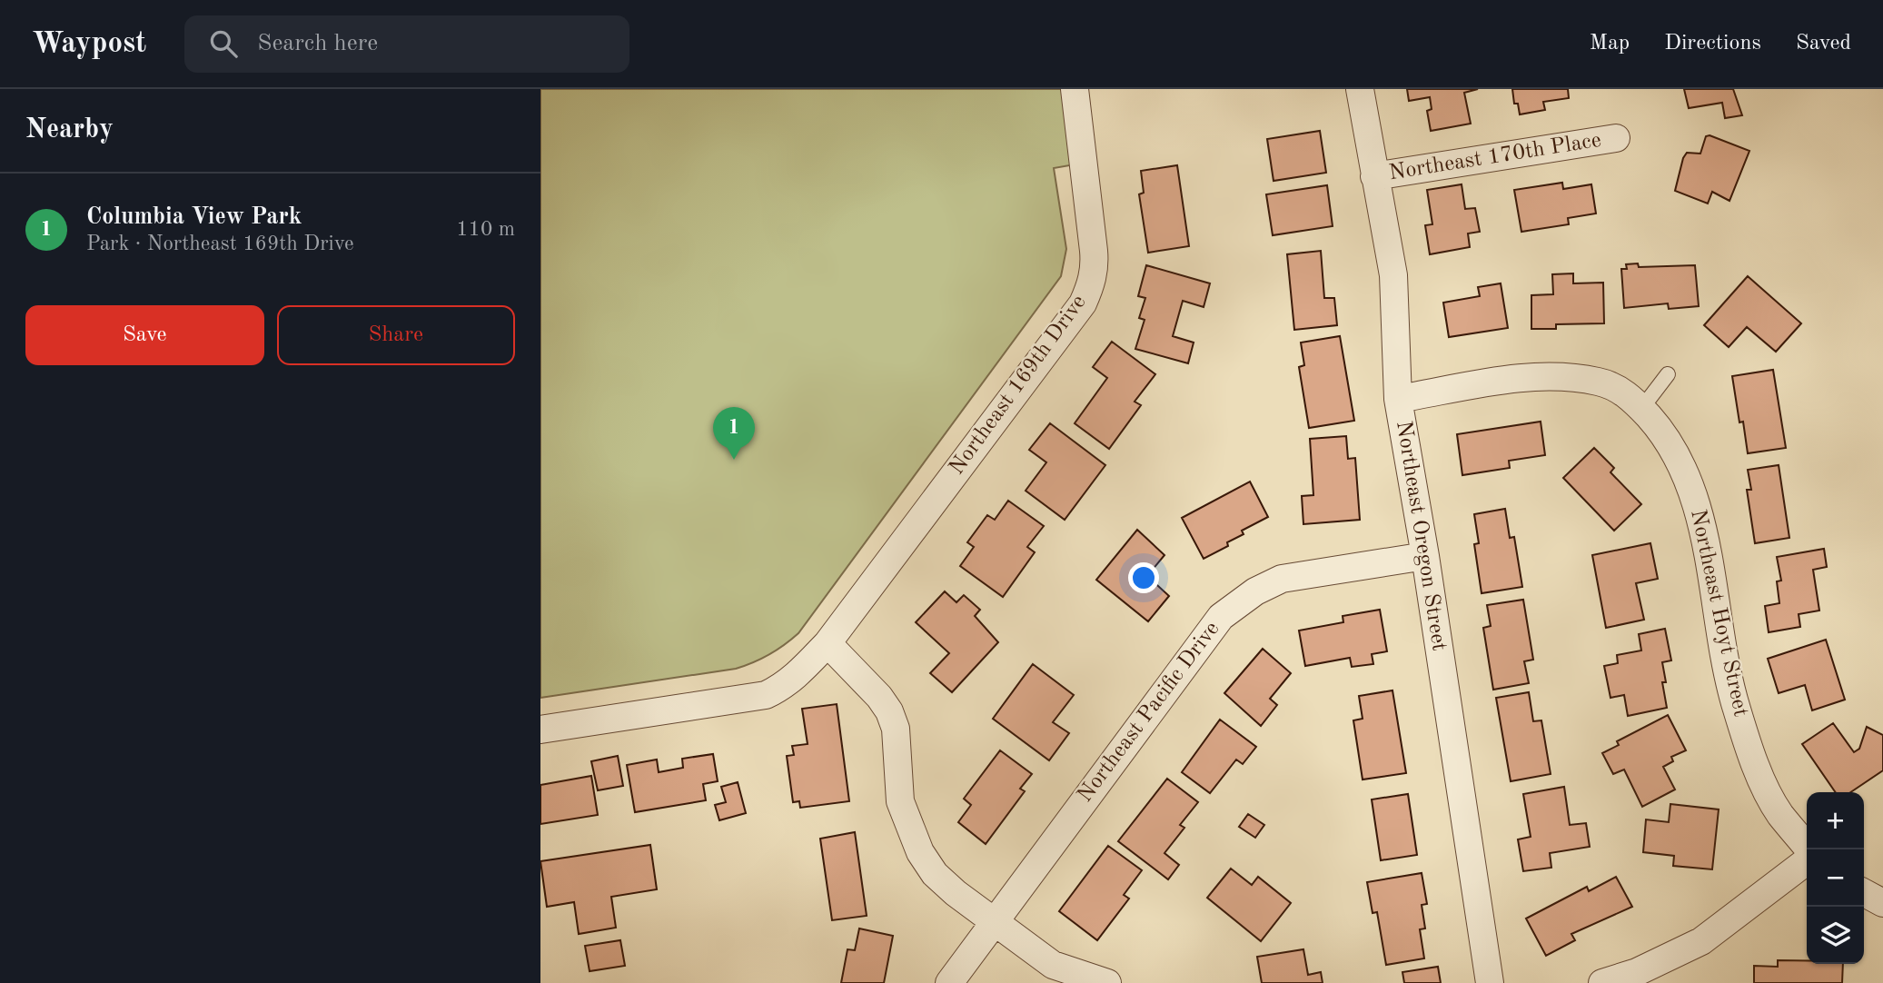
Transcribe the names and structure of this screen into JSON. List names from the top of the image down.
{
  "streets": {
    "street": [
      "Northeast 170th Place",
      "Northeast 169th Drive",
      "Northeast Oregon Street",
      "Northeast Hoyt Street",
      "Northeast Pacific Drive"
    ]
  },
  "crossings": [
    ["Northeast 170th Place", "Northeast Oregon Street"],
    ["Northeast Oregon Street", "Northeast Hoyt Street"],
    ["Northeast Oregon Street", "Northeast Pacific Drive"]
  ],
  "page": {
    "header": "Waypost",
    "search": "Search here",
    "nav": ["Map", "Directions", "Saved"],
    "heading": "Nearby",
    "list": [
      {
        "mark": "1",
        "name": "Columbia View Park",
        "note": "Park · Northeast 169th Drive",
        "value": "110 m"
      }
    ],
    "buttons": ["Save", "Share"],
    "pins": "1",
    "map_buttons": ["+", "−"]
  }
}
